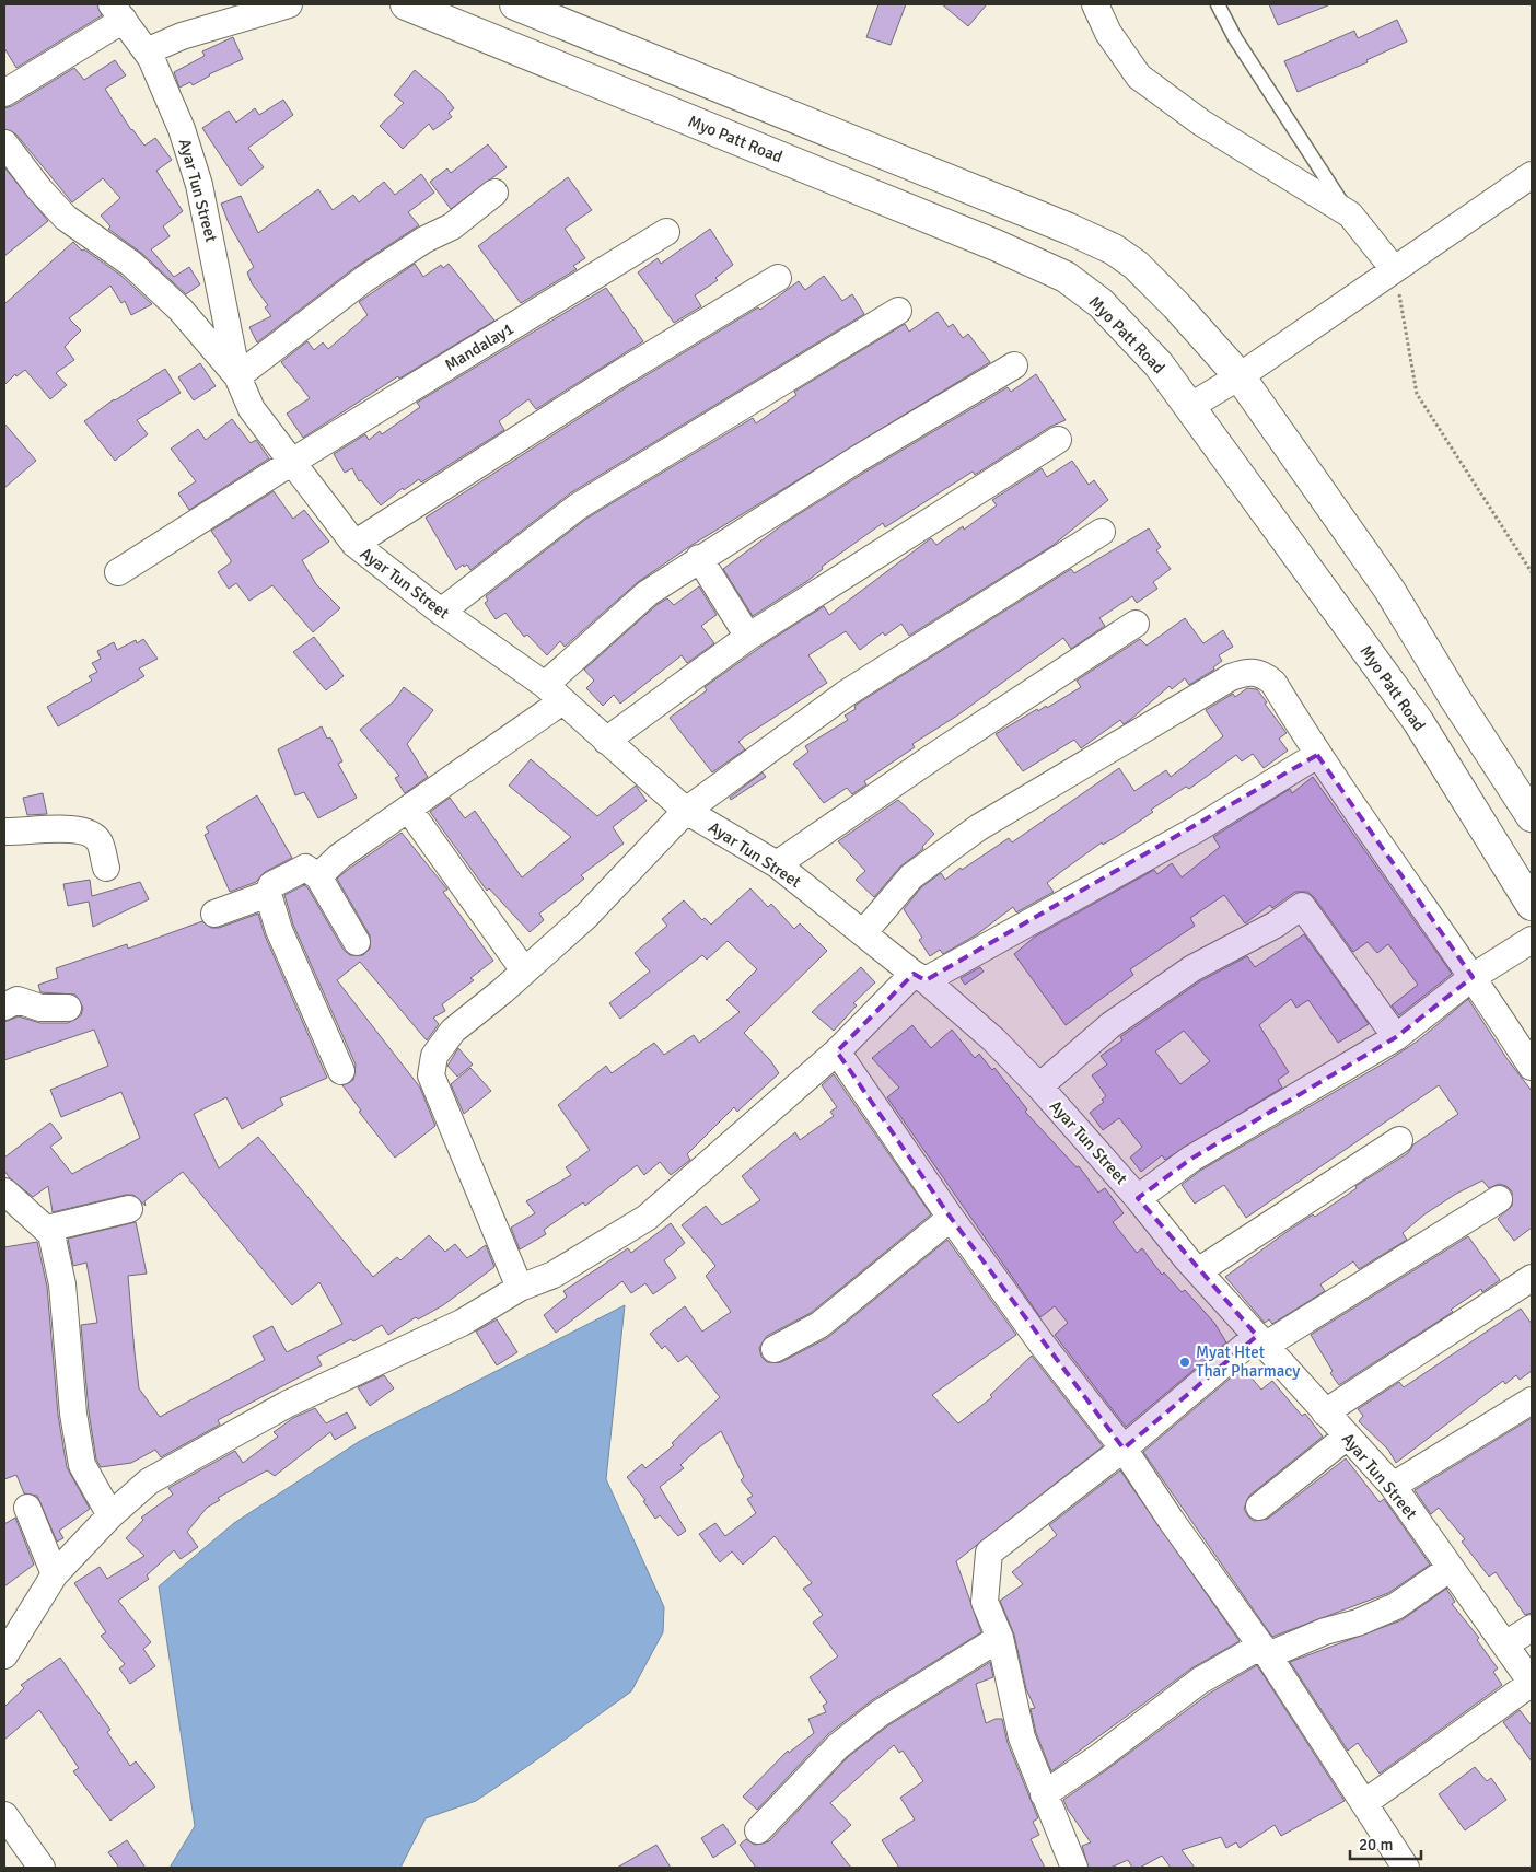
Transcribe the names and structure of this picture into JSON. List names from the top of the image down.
{
  "streets": {
    "main road": ["Myo Patt Road"],
    "street": ["Ayar Tun Street", "Mandalay1"]
  },
  "crossings": [
    ["Ayar Tun Street", "Mandalay1"]
  ],
  "places": ["Myat Htet Thar Pharmacy"],
  "scale_bar": "20 m"
}
